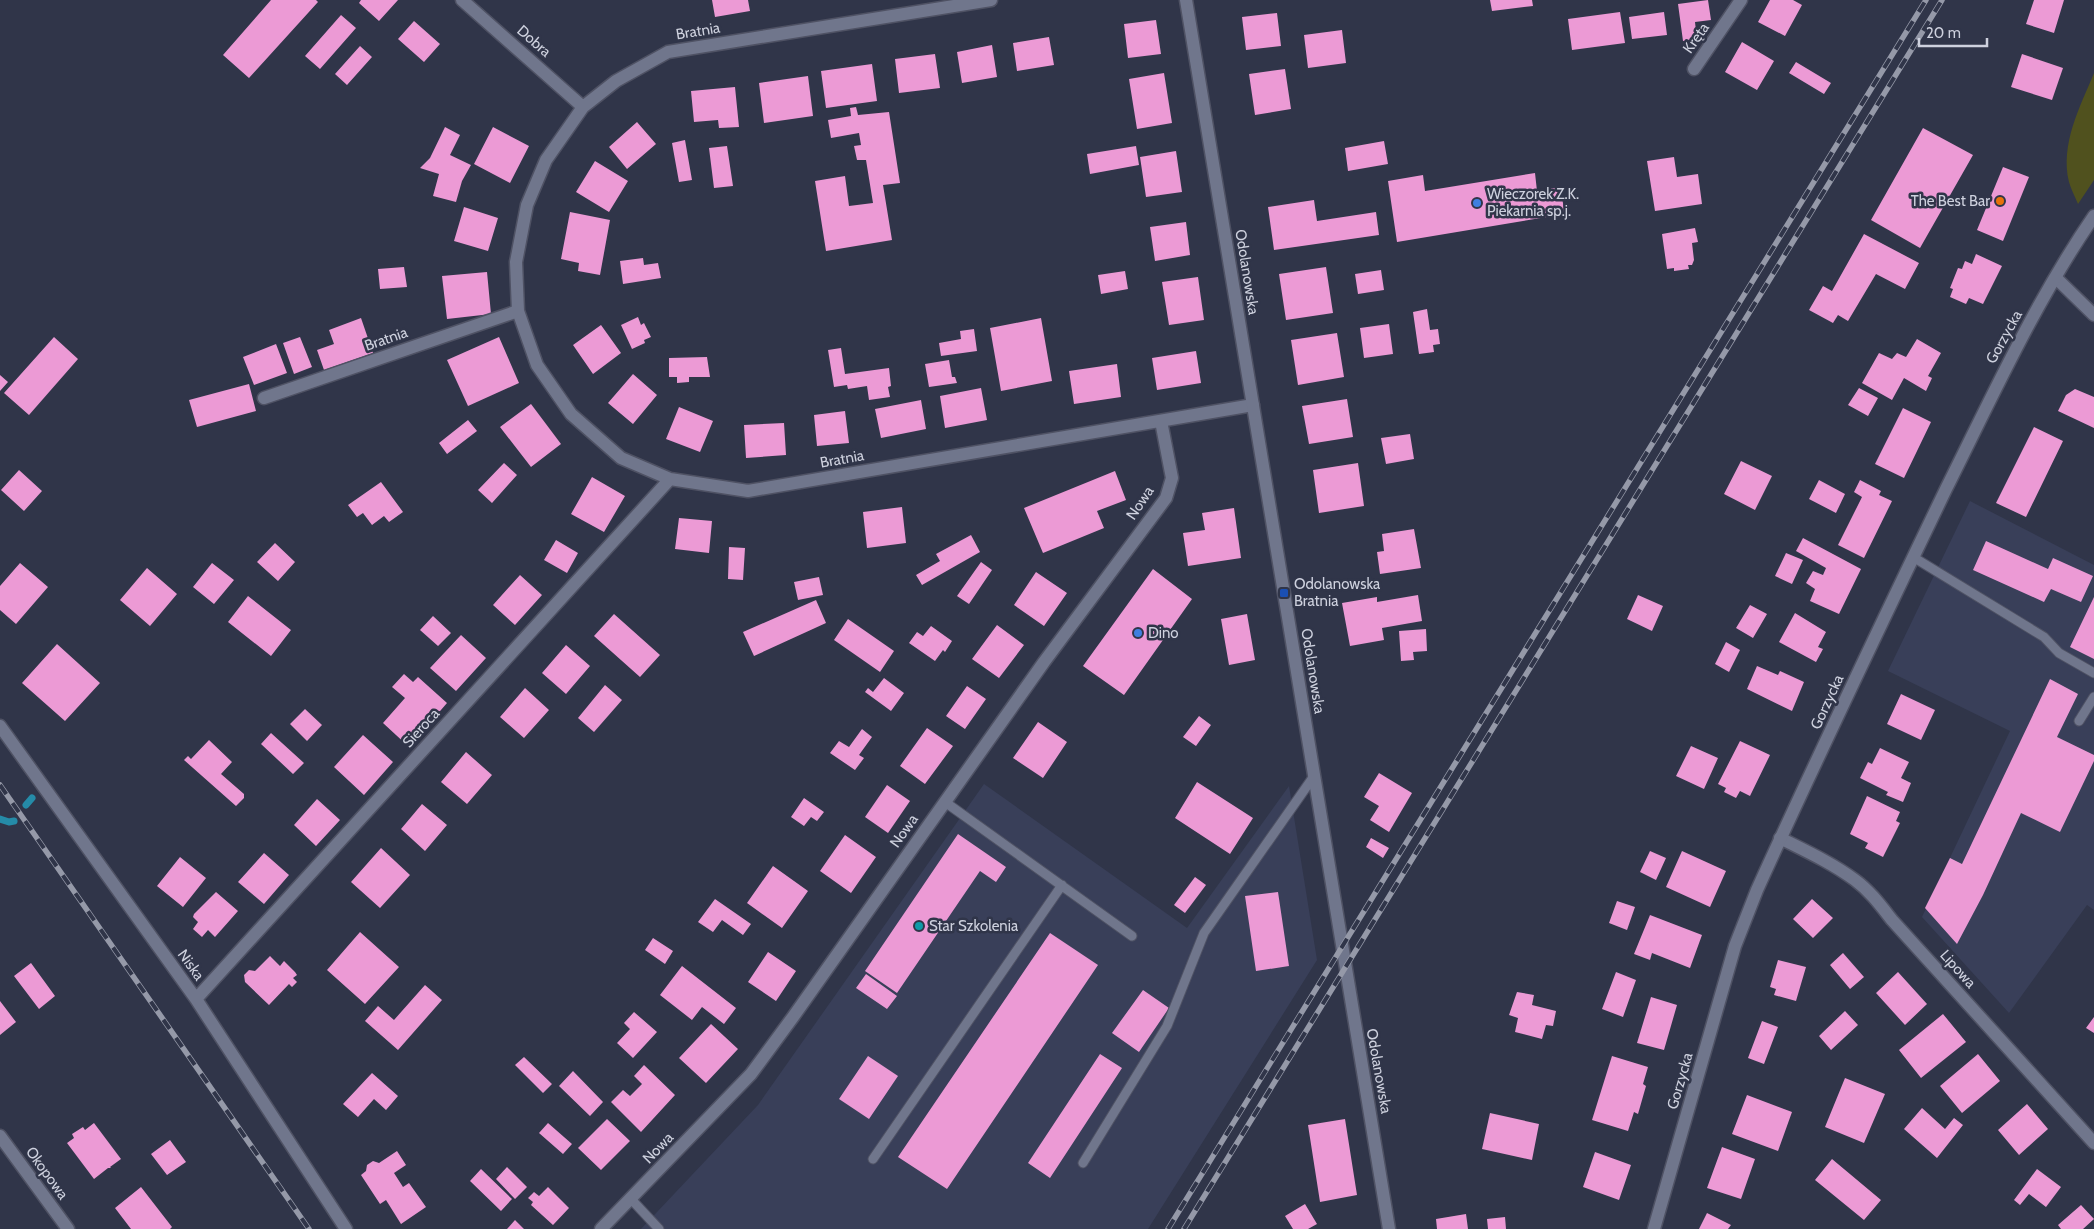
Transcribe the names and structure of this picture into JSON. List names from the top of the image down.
{
  "streets": {
    "street": [
      "Bratnia",
      "Kręta",
      "Dobra",
      "Odolanowska",
      "Gorzycka",
      "Nowa",
      "Sieroca",
      "Niska",
      "Lipowa",
      "Okopowa"
    ]
  },
  "crossings": [
    ["Bratnia", "Dobra"],
    ["Bratnia", "Odolanowska"],
    ["Bratnia", "Nowa"],
    ["Bratnia", "Sieroca"],
    ["Gorzycka", "Lipowa"],
    ["Sieroca", "Niska"]
  ],
  "places": {
    "other": [
      "The Best Bar",
      "Wieczorek Z.K. Piekarnia sp.j.",
      "Dino",
      "Star Szkolenia"
    ],
    "transit": ["Odolanowska Bratnia"]
  },
  "scale_bar": "20 m"
}
